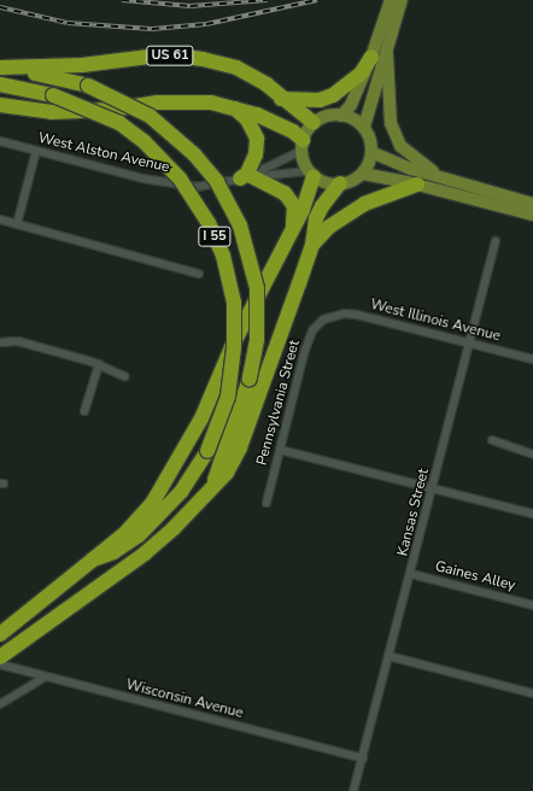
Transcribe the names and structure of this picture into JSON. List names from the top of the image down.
{
  "streets": {
    "highway": ["US 61", "I 55"],
    "street": [
      "West Alston Avenue",
      "West Illinois Avenue",
      "Pennsylvania Street",
      "Kansas Street",
      "Gaines Alley",
      "Wisconsin Avenue"
    ]
  },
  "crossings": [
    ["US 61", "West Alston Avenue"],
    ["US 61", "I 55"],
    ["I 55", "Wisconsin Avenue"],
    ["West Illinois Avenue", "Pennsylvania Street"],
    ["West Illinois Avenue", "Kansas Street"],
    ["Kansas Street", "Gaines Alley"],
    ["Kansas Street", "Wisconsin Avenue"]
  ]
}
